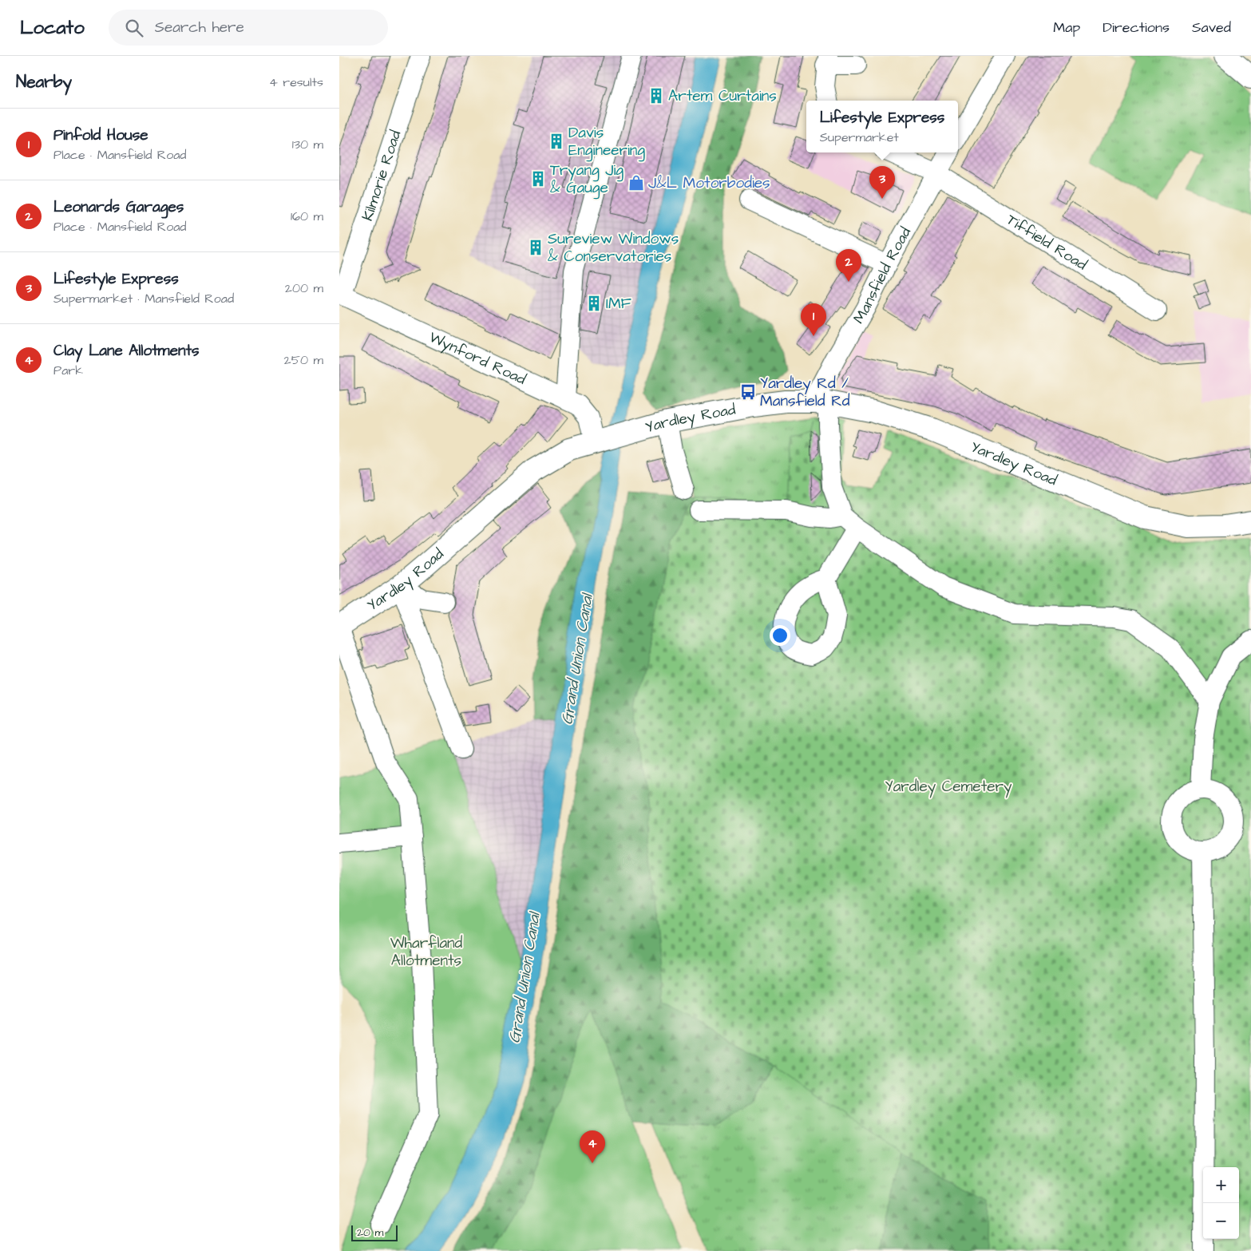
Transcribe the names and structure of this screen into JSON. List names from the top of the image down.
{
  "streets": {
    "main road": ["Yardley Road"],
    "street": [
      "Kilmorie Road",
      "Tiffield Road",
      "Mansfield Road",
      "Wynford Road"
    ]
  },
  "crossings": [
    ["Kilmorie Road", "Wynford Road"],
    ["Tiffield Road", "Mansfield Road"],
    ["Mansfield Road", "Yardley Road"],
    ["Wynford Road", "Yardley Road"]
  ],
  "water": ["Grand Union Canal"],
  "parks": ["Yardley Cemetery", "Wharfland Allotments"],
  "places": {
    "building": [
      "Artem Curtains",
      "Davis Engineering",
      "Tryang Jig & Gauge",
      "Sureview Windows & Conservatories",
      "IMF"
    ],
    "shop": ["J&L Motorbodies"],
    "bus stop": ["Yardley Rd / Mansfield Rd"]
  },
  "scale_bar": "20 m",
  "page": {
    "header": "Locato",
    "search": "Search here",
    "nav": ["Map", "Directions", "Saved"],
    "heading": ["Nearby", "4 results"],
    "popup": ["Lifestyle Express", "Supermarket"],
    "list": [
      {
        "mark": "1",
        "name": "Pinfold House",
        "note": "Place · Mansfield Road",
        "value": "130 m"
      },
      {
        "mark": "2",
        "name": "Leonards Garages",
        "note": "Place · Mansfield Road",
        "value": "160 m"
      },
      {
        "mark": "3",
        "name": "Lifestyle Express",
        "note": "Supermarket · Mansfield Road",
        "value": "200 m"
      },
      {
        "mark": "4",
        "name": "Clay Lane Allotments",
        "note": "Park",
        "value": "250 m"
      }
    ],
    "pins": [
      "3",
      "2",
      "1",
      "4"
    ],
    "map_buttons": ["+", "−"],
    "scale": "20 m"
  }
}
